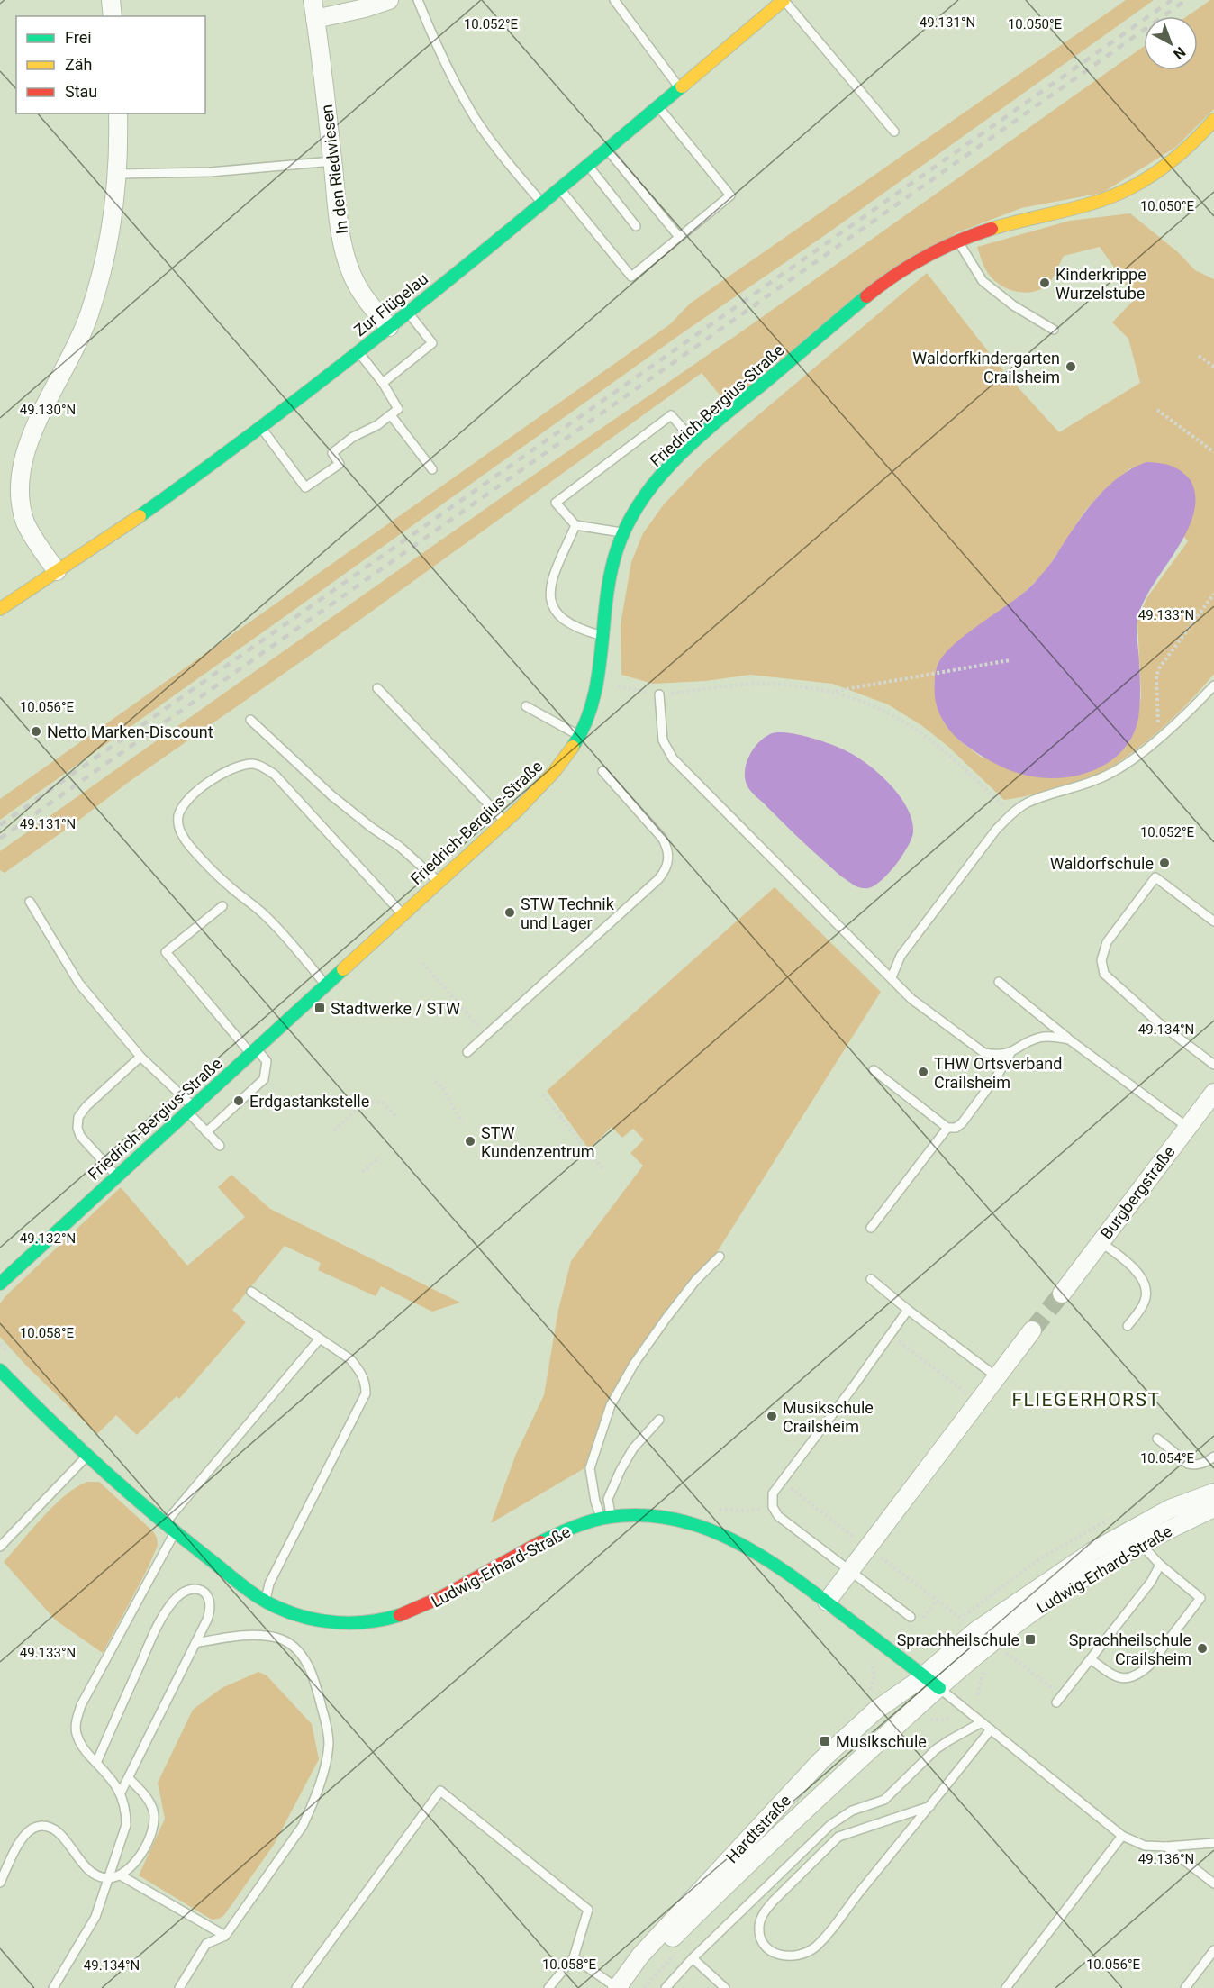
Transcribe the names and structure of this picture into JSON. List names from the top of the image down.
{
  "streets": {
    "street": [
      "In den Riedwiesen",
      "Zur Flügelau",
      "Friedrich-Bergius-Straße",
      "Burgbergstraße",
      "Ludwig-Erhard-Straße",
      "Hardtstraße"
    ]
  },
  "crossings": [
    ["In den Riedwiesen", "Zur Flügelau"],
    ["Ludwig-Erhard-Straße", "Hardtstraße"]
  ],
  "districts": ["FLIEGERHORST"],
  "places": {
    "other": [
      "Kinderkrippe Wurzelstube",
      "Waldorfkindergarten Crailsheim",
      "Netto Marken-Discount",
      "Waldorfschule",
      "STW Technik und Lager",
      "THW Ortsverband Crailsheim",
      "Erdgastankstelle",
      "STW Kundenzentrum",
      "Musikschule Crailsheim",
      "Sprachheilschule Crailsheim"
    ],
    "transit": ["Stadtwerke / STW", "Sprachheilschule", "Musikschule"]
  },
  "legend": ["Frei", "Zäh", "Stau"],
  "north": "bottom right",
  "coordinates": [
    "49.131°N",
    "10.052°E",
    "10.050°E",
    "49.130°N",
    "49.133°N",
    "10.056°E",
    "49.134°N",
    "49.132°N",
    "10.058°E",
    "10.054°E",
    "49.136°N"
  ]
}
